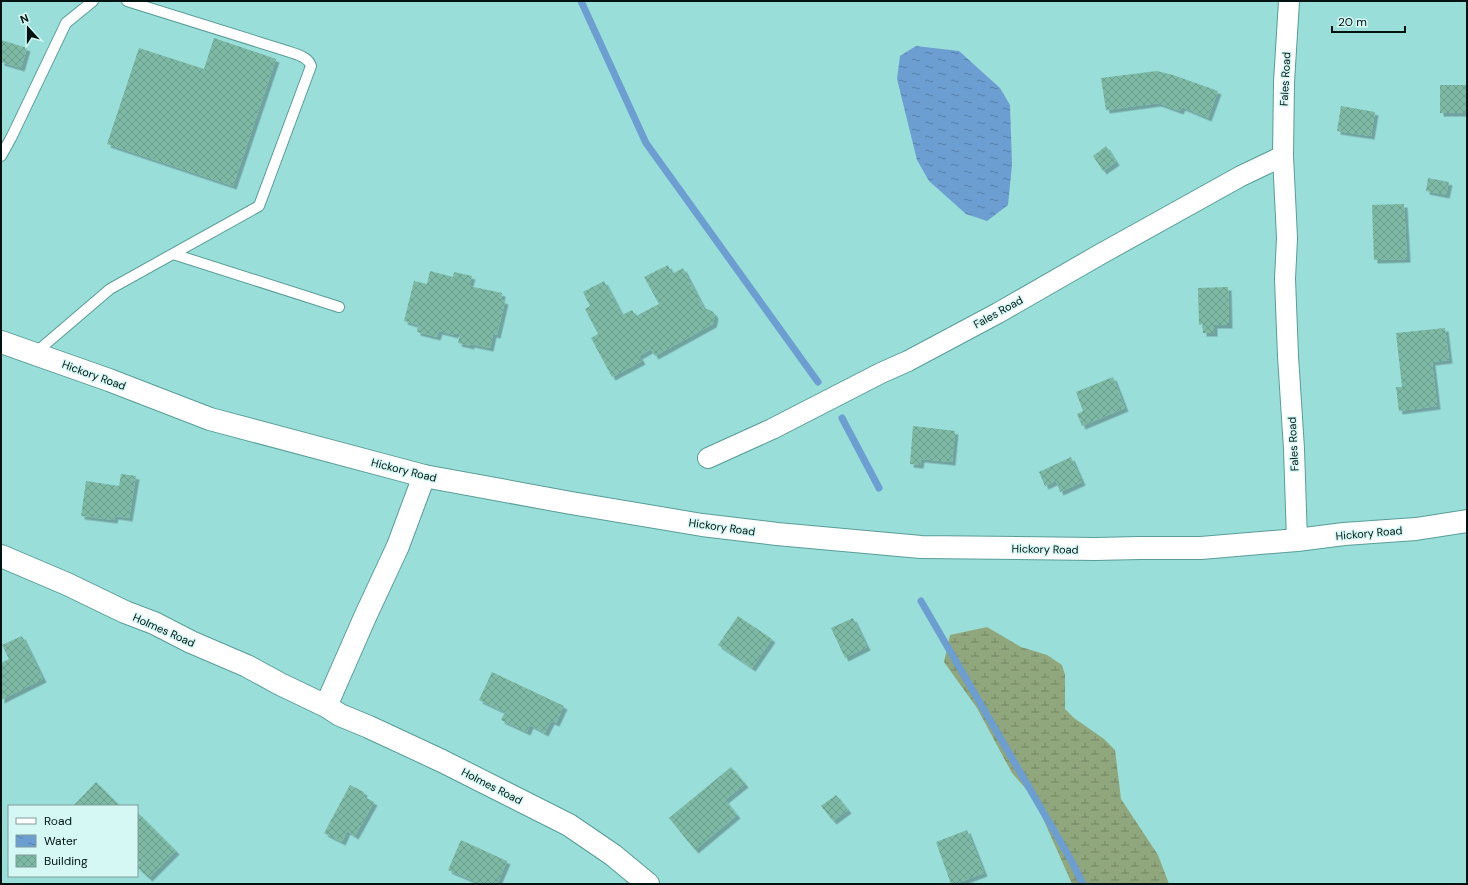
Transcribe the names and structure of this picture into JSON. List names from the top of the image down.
{
  "streets": {
    "main road": ["Hickory Road", "Holmes Road"],
    "street": ["Fales Road"]
  },
  "crossings": [
    ["Fales Road", "Hickory Road"]
  ],
  "legend": ["Road", "Water", "Building"],
  "scale_bar": "20 m",
  "north": "top"
}
